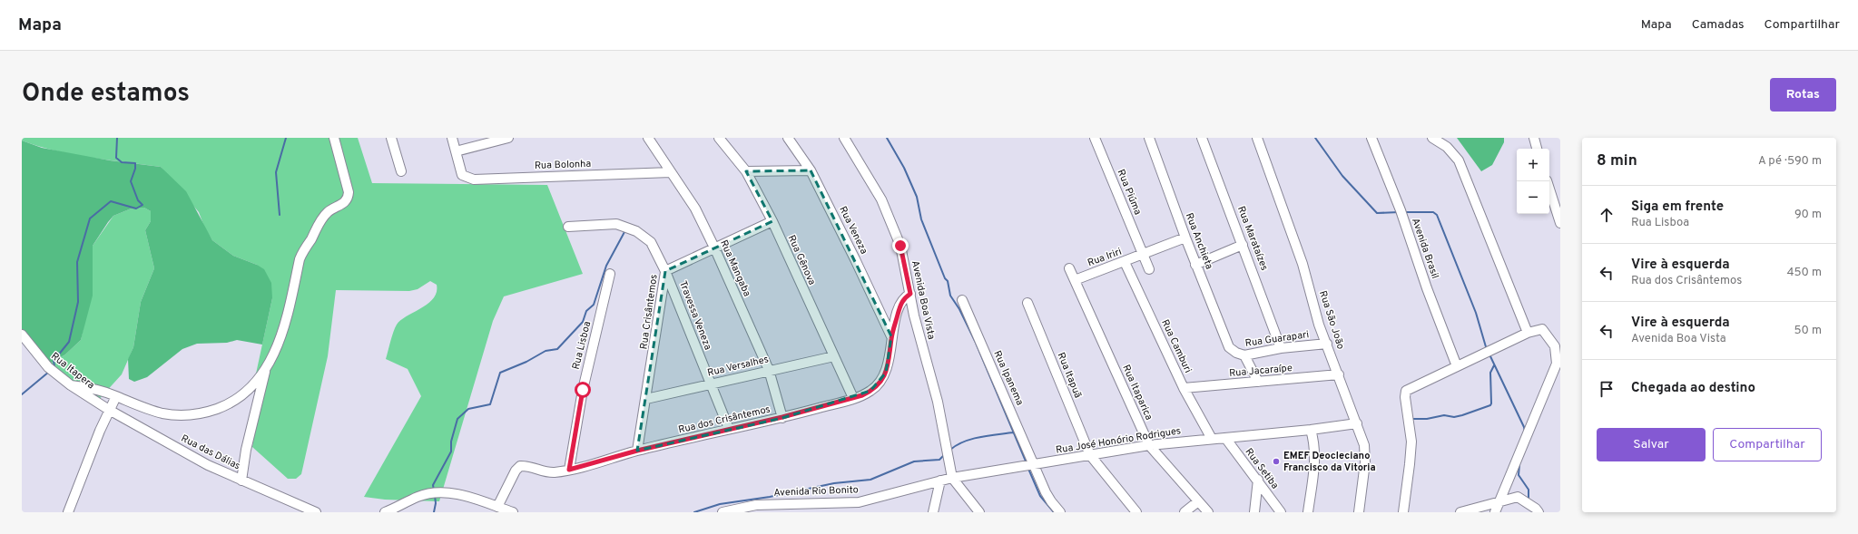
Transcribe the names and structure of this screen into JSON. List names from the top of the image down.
{
  "streets": {
    "street": [
      "Rua Bolonha",
      "Rua Piúma",
      "Rua Veneza",
      "Rua Marataízes",
      "Rua Anchieta",
      "Avenida Brasil",
      "Rua Iriri",
      "Rua Gênova",
      "Rua Mangaba",
      "Avenida Boa Vista",
      "Rua Crisântemos",
      "Travessa Veneza",
      "Rua São João",
      "Rua Guarapari",
      "Rua Lisboa",
      "Rua Camburi",
      "Rua Versalhes",
      "Rua Itapera",
      "Rua Jacaraípe",
      "Rua Itapuã",
      "Rua Ipanema",
      "Rua Itaparica",
      "Rua dos Crisântemos",
      "Rua José Honório Rodrigues",
      "Rua das Dálias",
      "Rua Setiba",
      "Avenida Rio Bonito"
    ]
  },
  "crossings": [
    ["Rua Bolonha", "Rua Mangaba"],
    ["Rua Piúma", "Rua Iriri"],
    ["Rua Veneza", "Rua dos Crisântemos"],
    ["Rua Marataízes", "Rua Guarapari"],
    ["Rua Anchieta", "Rua Guarapari"],
    ["Rua Iriri", "Rua Camburi"],
    ["Rua Iriri", "Rua Itaparica"],
    ["Rua Gênova", "Rua Crisântemos"],
    ["Rua Gênova", "Rua Versalhes"],
    ["Rua Gênova", "Rua dos Crisântemos"],
    ["Rua Mangaba", "Rua Crisântemos"],
    ["Rua Mangaba", "Rua Versalhes"],
    ["Rua Mangaba", "Rua dos Crisântemos"],
    ["Avenida Boa Vista", "Rua dos Crisântemos"],
    ["Avenida Boa Vista", "Rua José Honório Rodrigues"],
    ["Avenida Boa Vista", "Avenida Rio Bonito"],
    ["Rua Crisântemos", "Travessa Veneza"],
    ["Rua Crisântemos", "Rua Versalhes"],
    ["Rua Crisântemos", "Rua dos Crisântemos"],
    ["Travessa Veneza", "Rua Versalhes"],
    ["Travessa Veneza", "Rua dos Crisântemos"],
    ["Rua São João", "Rua Guarapari"],
    ["Rua São João", "Rua Jacaraípe"],
    ["Rua São João", "Rua José Honório Rodrigues"],
    ["Rua Lisboa", "Rua dos Crisântemos"],
    ["Rua Camburi", "Rua Jacaraípe"],
    ["Rua Camburi", "Rua José Honório Rodrigues"],
    ["Rua Itapera", "Rua das Dálias"],
    ["Rua Itapuã", "Rua José Honório Rodrigues"],
    ["Rua Ipanema", "Rua José Honório Rodrigues"],
    ["Rua Itaparica", "Rua José Honório Rodrigues"],
    ["Rua José Honório Rodrigues", "Rua Setiba"],
    ["Rua José Honório Rodrigues", "Avenida Rio Bonito"]
  ],
  "places": ["EMEF Deocleciano Francisco da Vitoria"],
  "page": {
    "header": "Mapa",
    "nav": ["Mapa", "Camadas", "Compartilhar"],
    "title": "Onde estamos",
    "buttons": [
      "Rotas",
      ["Salvar", "Compartilhar"]
    ],
    "heading": ["8 min", "A pé · 590 m"],
    "map_buttons": ["+", "−"],
    "list": [
      ["Siga em frente", "Rua Lisboa", "90 m"],
      ["Vire à esquerda", "Rua dos Crisântemos", "450 m"],
      ["Vire à esquerda", "Avenida Boa Vista", "50 m"],
      "Chegada ao destino"
    ]
  }
}
